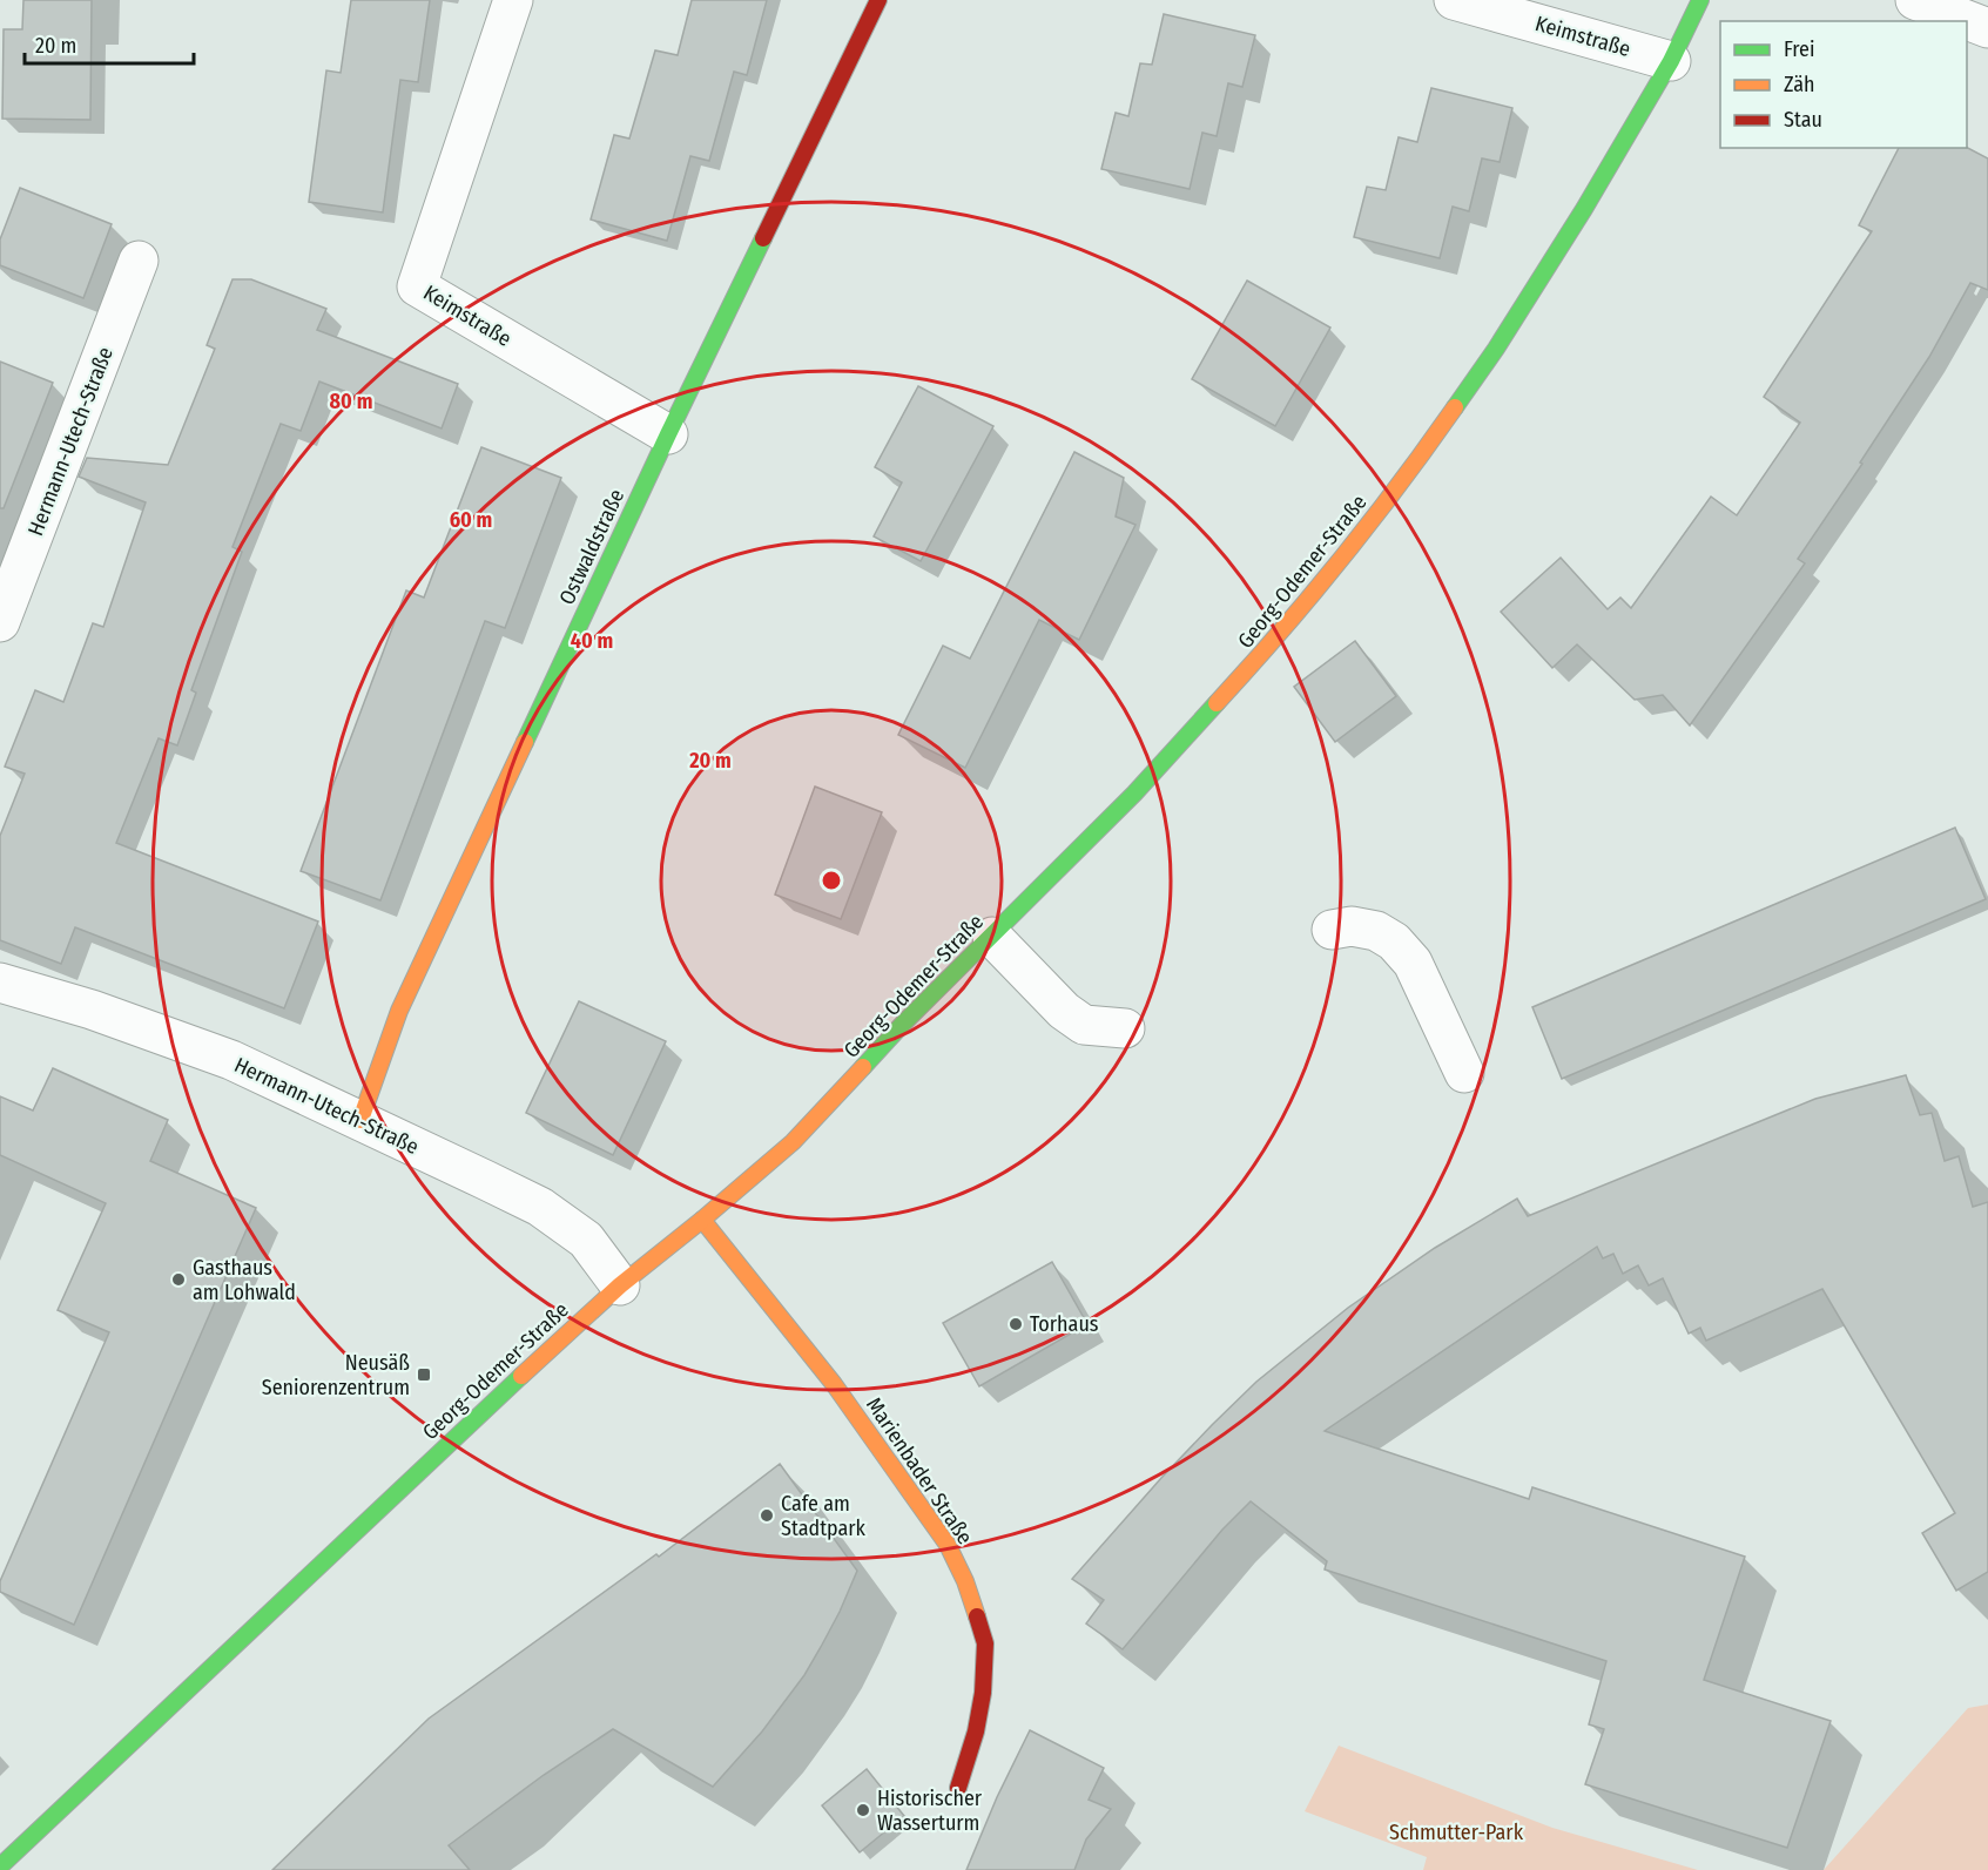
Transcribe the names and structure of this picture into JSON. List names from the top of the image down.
{
  "streets": {
    "street": [
      "Keimstraße",
      "Hermann-Utech-Straße",
      "Ostwaldstraße",
      "Georg-Odemer-Straße",
      "Marienbader Straße"
    ]
  },
  "crossings": [
    ["Keimstraße", "Ostwaldstraße"],
    ["Keimstraße", "Georg-Odemer-Straße"],
    ["Hermann-Utech-Straße", "Ostwaldstraße"],
    ["Hermann-Utech-Straße", "Georg-Odemer-Straße"],
    ["Georg-Odemer-Straße", "Marienbader Straße"]
  ],
  "parks": ["Schmutter-Park"],
  "places": {
    "other": [
      "Gasthaus am Lohwald",
      "Torhaus",
      "Cafe am Stadtpark",
      "Historischer Wasserturm"
    ],
    "transit": ["Neusäß Seniorenzentrum"]
  },
  "legend": ["Frei", "Zäh", "Stau"],
  "scale_bar": "20 m",
  "rings": [
    "80 m",
    "60 m",
    "40 m",
    "20 m"
  ]
}
